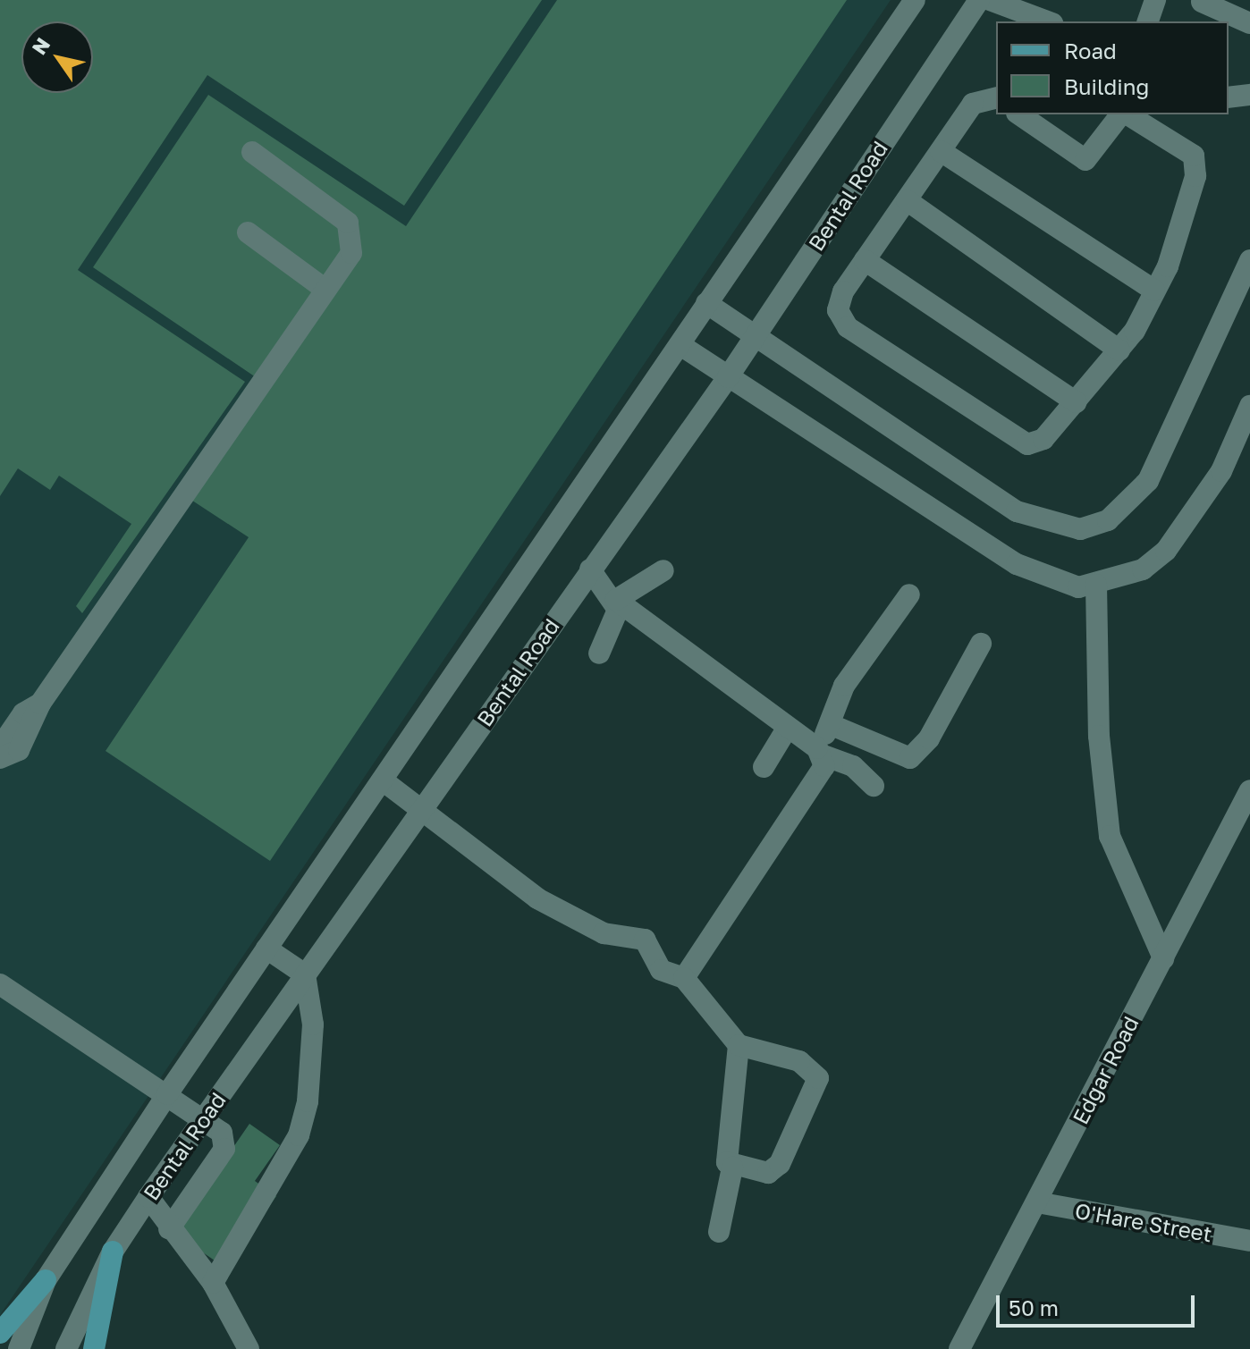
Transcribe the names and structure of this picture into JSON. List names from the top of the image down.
{
  "streets": {
    "street": ["Bental Road", "Edgar Road", "O'Hare Street"]
  },
  "crossings": [
    ["Edgar Road", "O'Hare Street"]
  ],
  "legend": ["Road", "Building"],
  "scale_bar": "50 m",
  "north": "top left"
}
